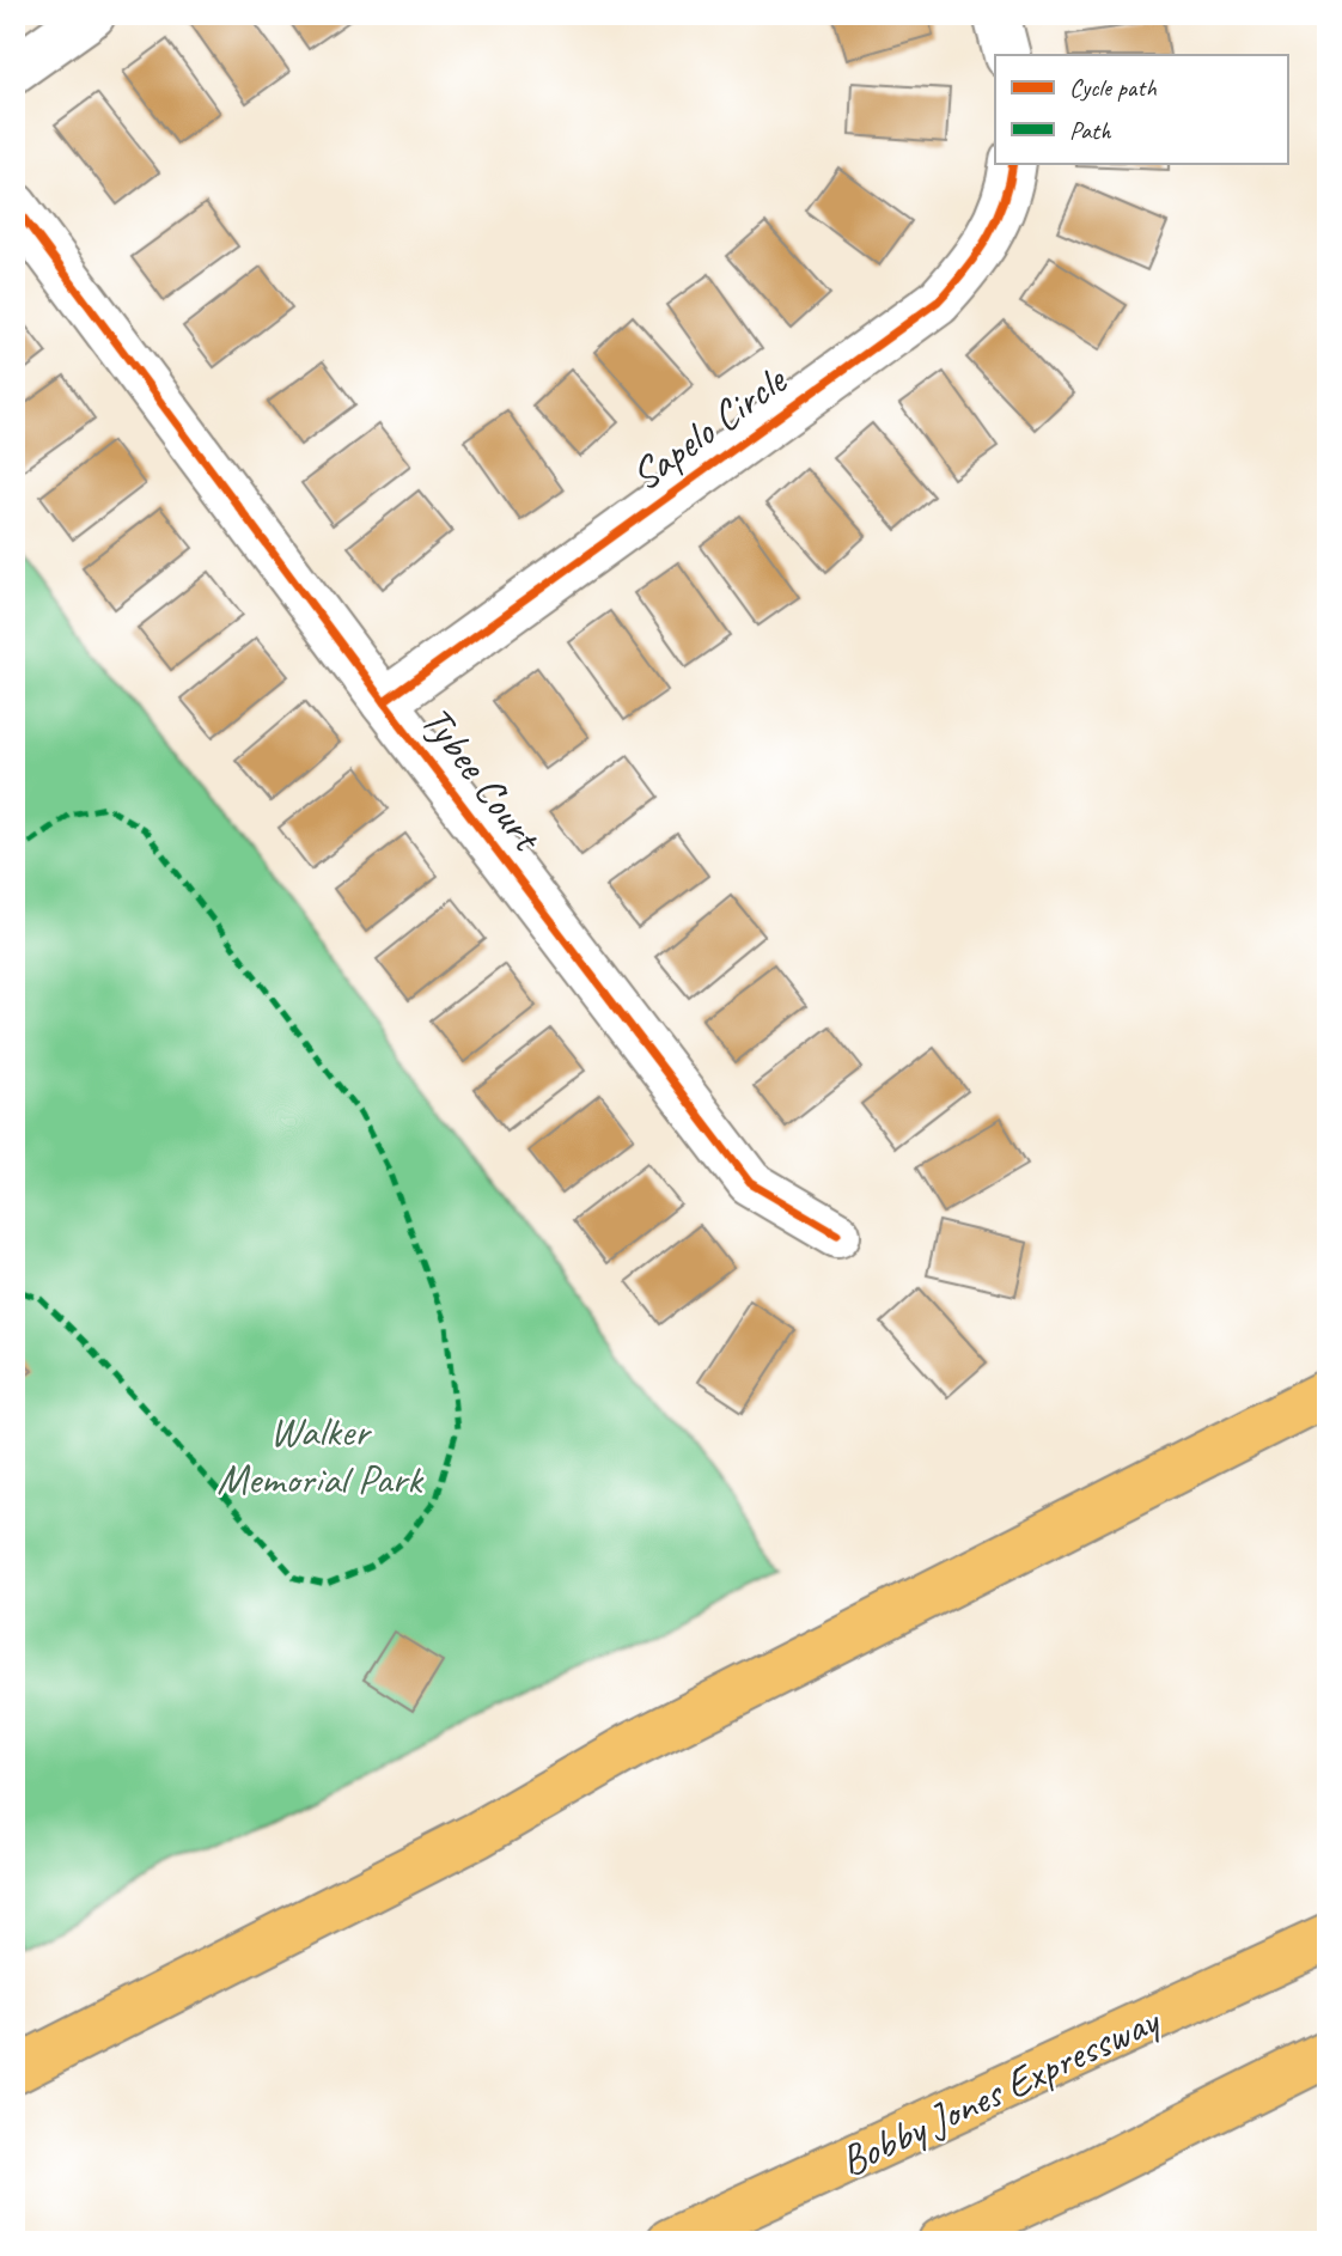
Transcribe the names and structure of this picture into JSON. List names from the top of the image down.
{
  "streets": {
    "main road": ["Bobby Jones Expressway"],
    "street": ["Sapelo Circle", "Tybee Court"]
  },
  "crossings": [
    ["Sapelo Circle", "Tybee Court"]
  ],
  "parks": ["Walker Memorial Park"],
  "legend": ["Cycle path", "Path"]
}
